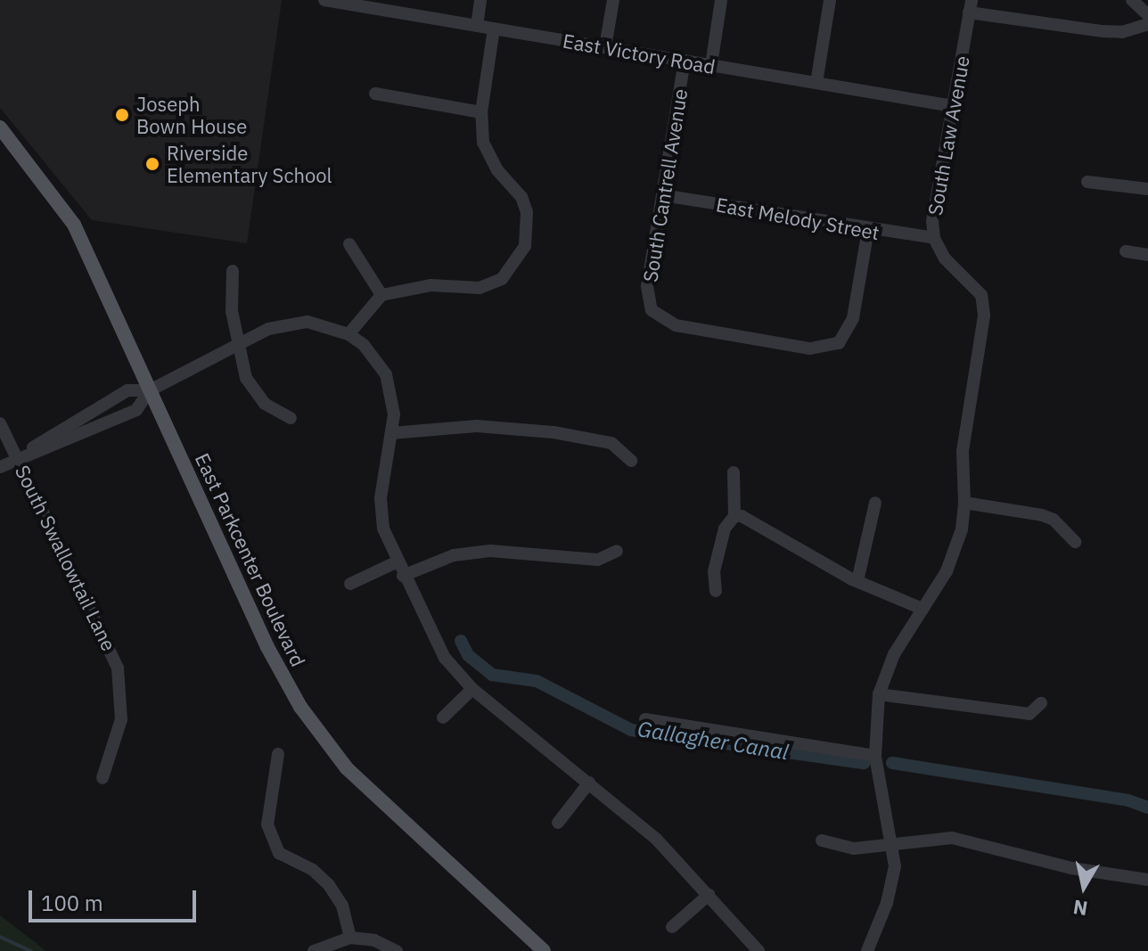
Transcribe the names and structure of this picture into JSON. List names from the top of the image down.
{
  "streets": {
    "main road": ["East Parkcenter Boulevard"],
    "street": [
      "East Victory Road",
      "South Law Avenue",
      "South Cantrell Avenue",
      "East Melody Street",
      "South Swallowtail Lane"
    ]
  },
  "crossings": [
    ["East Victory Road", "South Law Avenue"],
    ["East Victory Road", "South Cantrell Avenue"],
    ["South Law Avenue", "East Melody Street"],
    ["South Cantrell Avenue", "East Melody Street"]
  ],
  "water": ["Gallagher Canal"],
  "places": ["Joseph Bown House", "Riverside Elementary School"],
  "scale_bar": "100 m",
  "north": "bottom"
}
